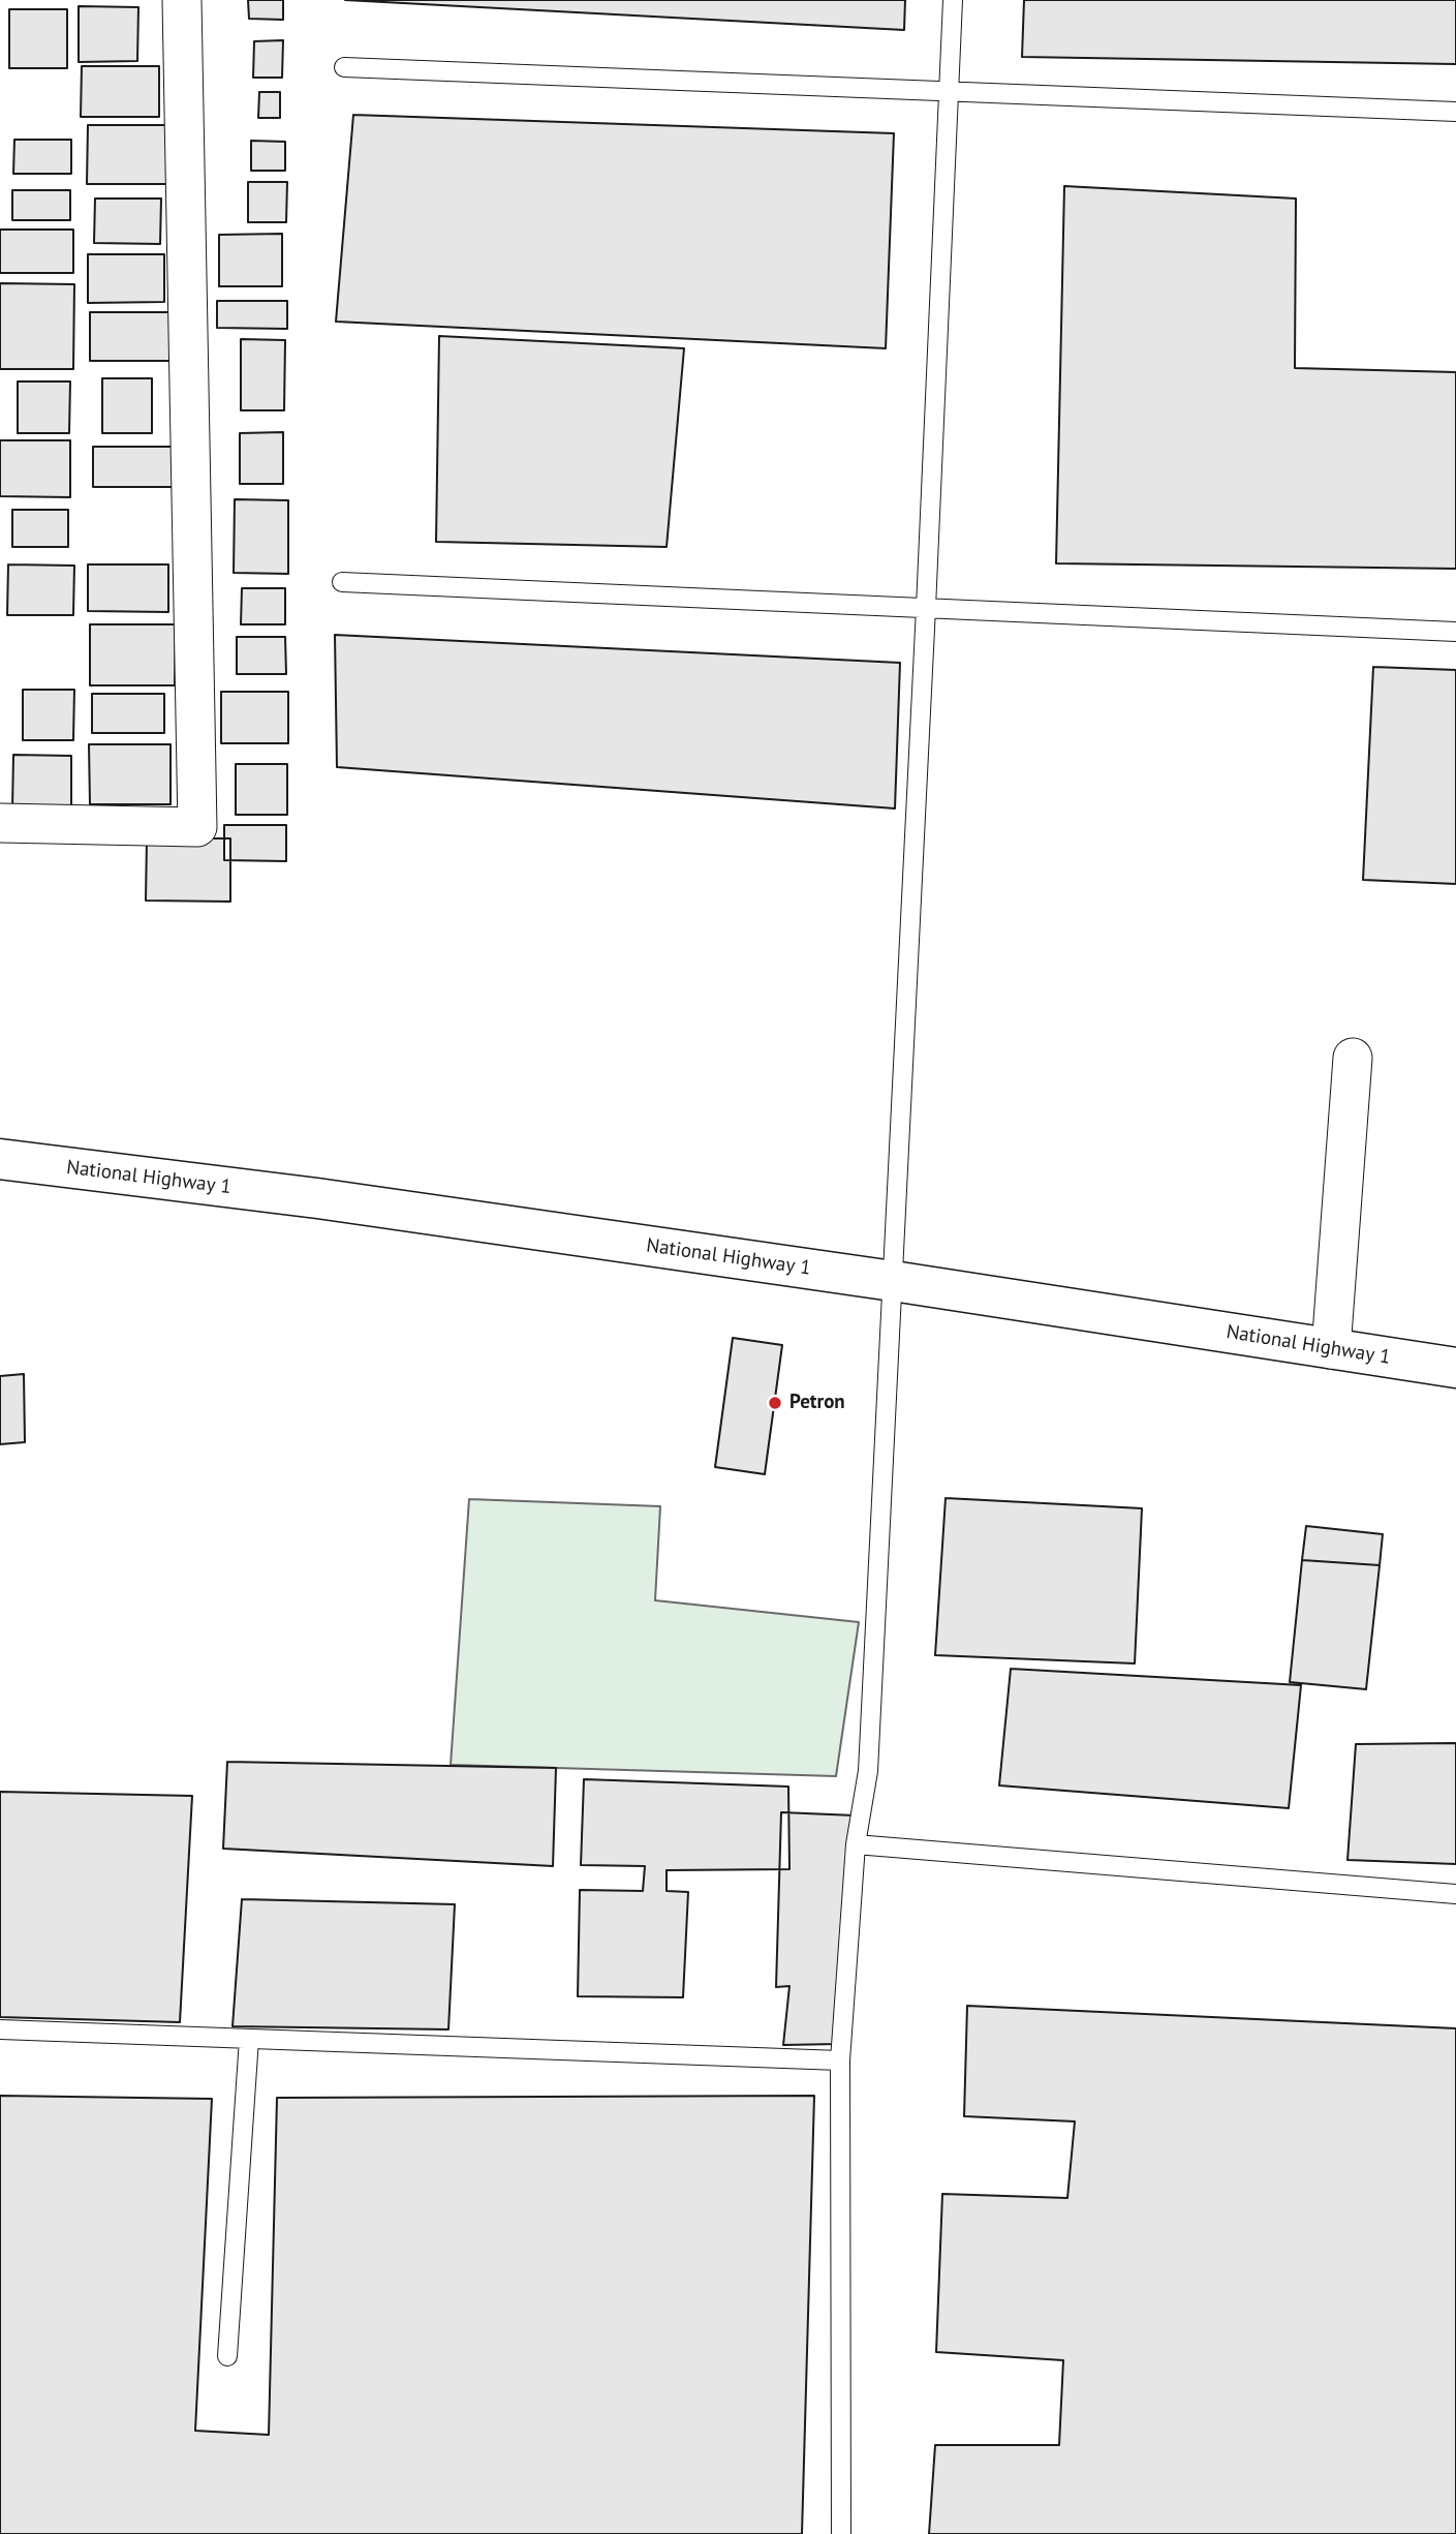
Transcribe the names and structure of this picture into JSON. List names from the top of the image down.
{
  "streets": {
    "highway": ["National Highway 1"]
  },
  "places": ["Petron"]
}
